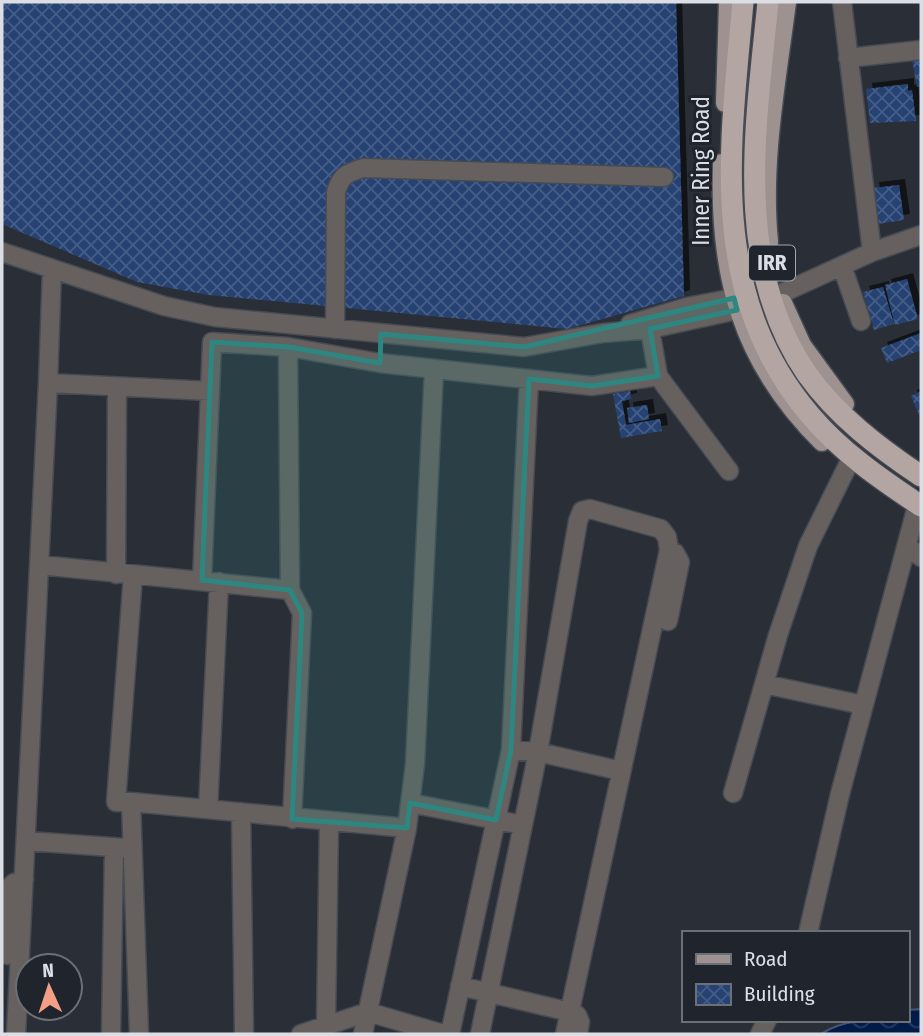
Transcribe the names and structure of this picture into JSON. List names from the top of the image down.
{
  "streets": {
    "main road": ["Inner Ring Road", "IRR"]
  },
  "legend": ["Road", "Building"],
  "north": "top"
}
